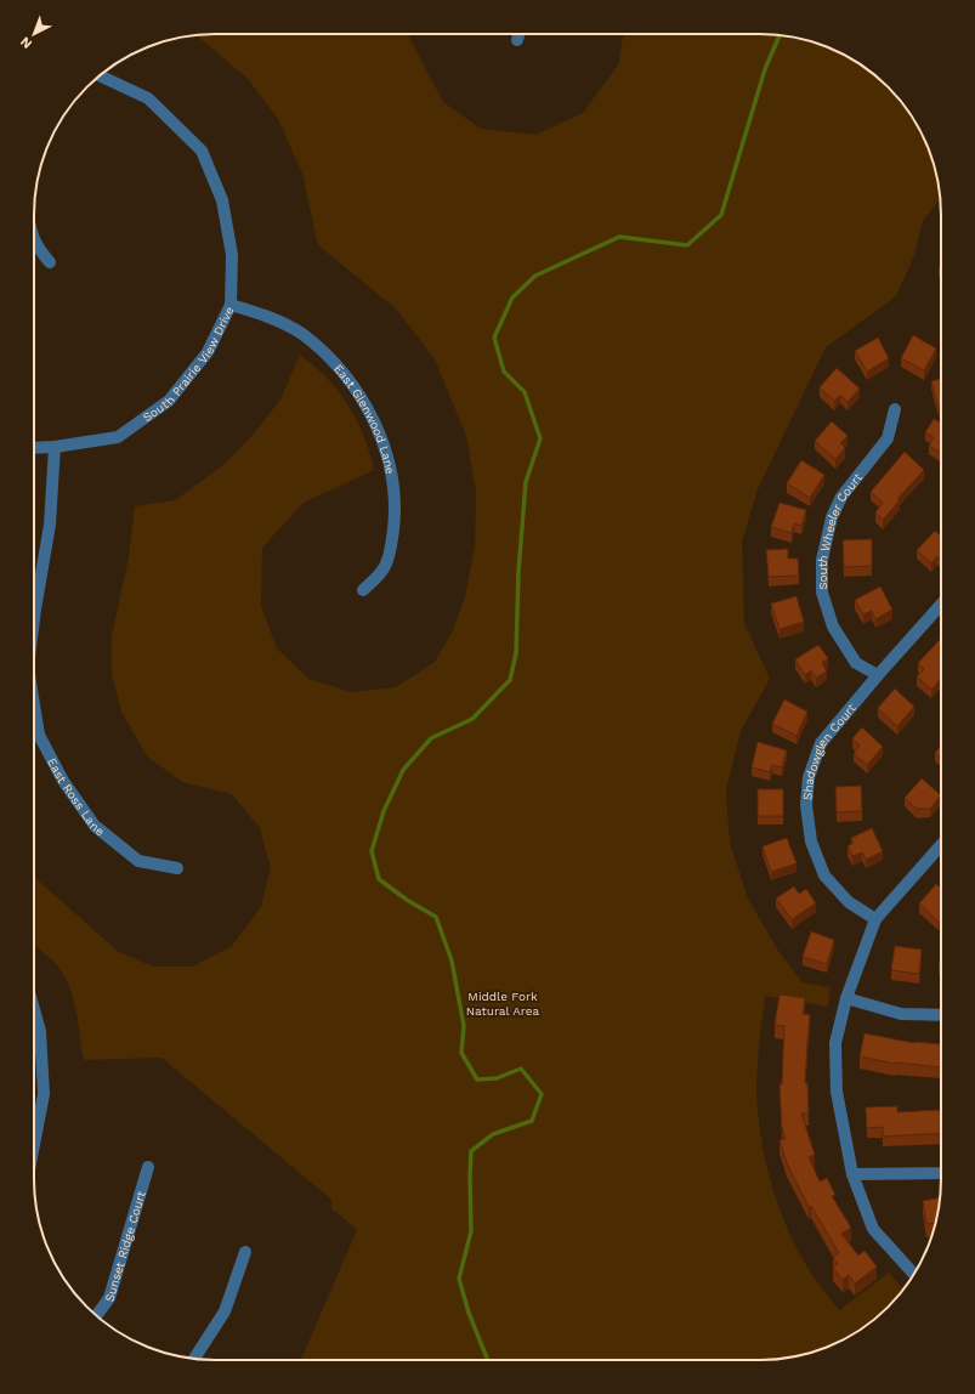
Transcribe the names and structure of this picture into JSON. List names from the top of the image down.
{
  "streets": {
    "street": [
      "South Prairie View Drive",
      "East Glenwood Lane",
      "South Wheeler Court",
      "Shadowglen Court",
      "East Ross Lane",
      "Sunset Ridge Court"
    ]
  },
  "crossings": [
    ["South Prairie View Drive", "East Glenwood Lane"],
    ["South Prairie View Drive", "East Ross Lane"],
    ["South Wheeler Court", "Shadowglen Court"]
  ],
  "parks": ["Middle Fork Natural Area"],
  "north": "bottom left"
}
